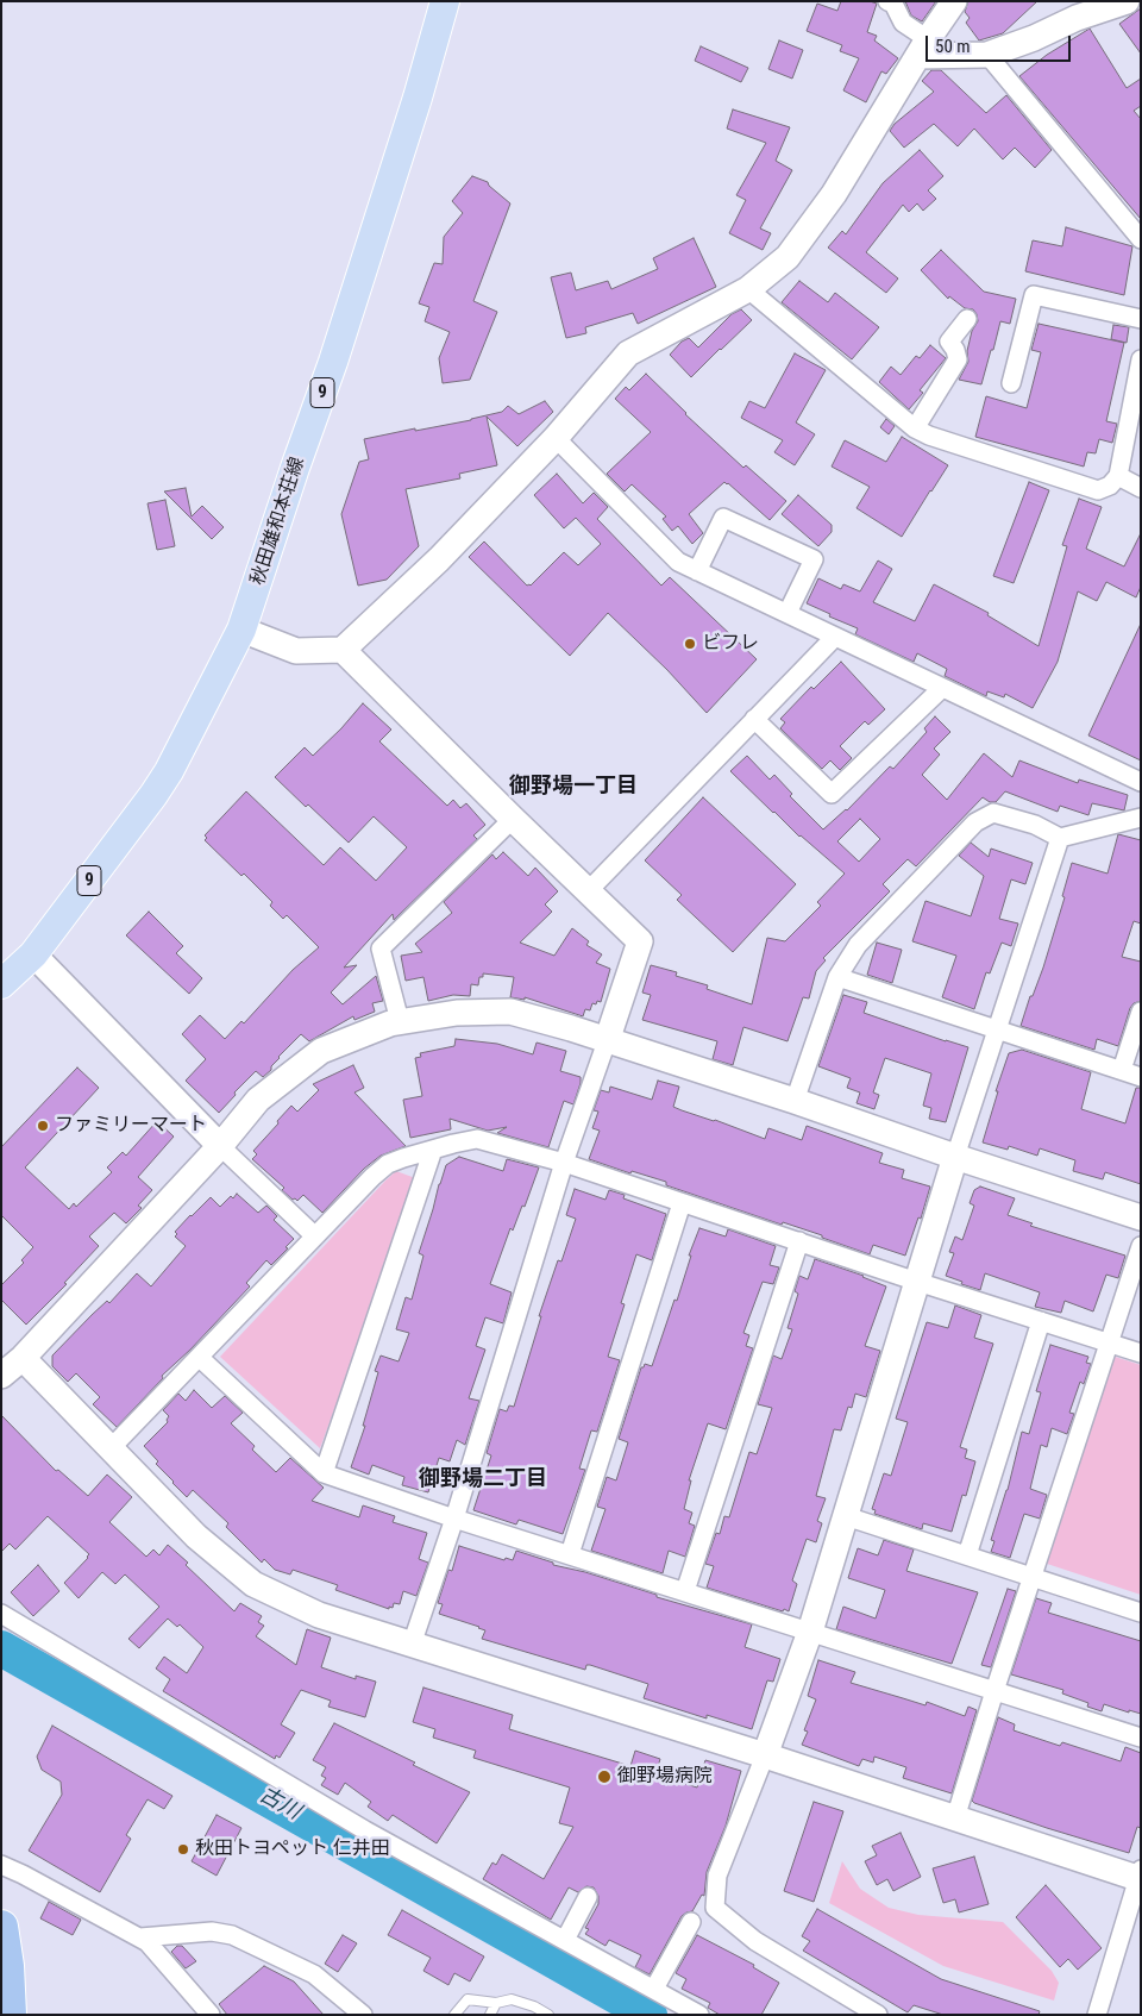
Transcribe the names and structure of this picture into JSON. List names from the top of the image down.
{
  "streets": {
    "main road": ["9", "秋田雄和本荘線"]
  },
  "districts": ["御野場一丁目", "御野場二丁目"],
  "water": ["古川"],
  "places": [
    "ビフレ",
    "ファミリーマート",
    "御野場病院",
    "秋田トヨペット 仁井田"
  ],
  "scale_bar": "50 m"
}
